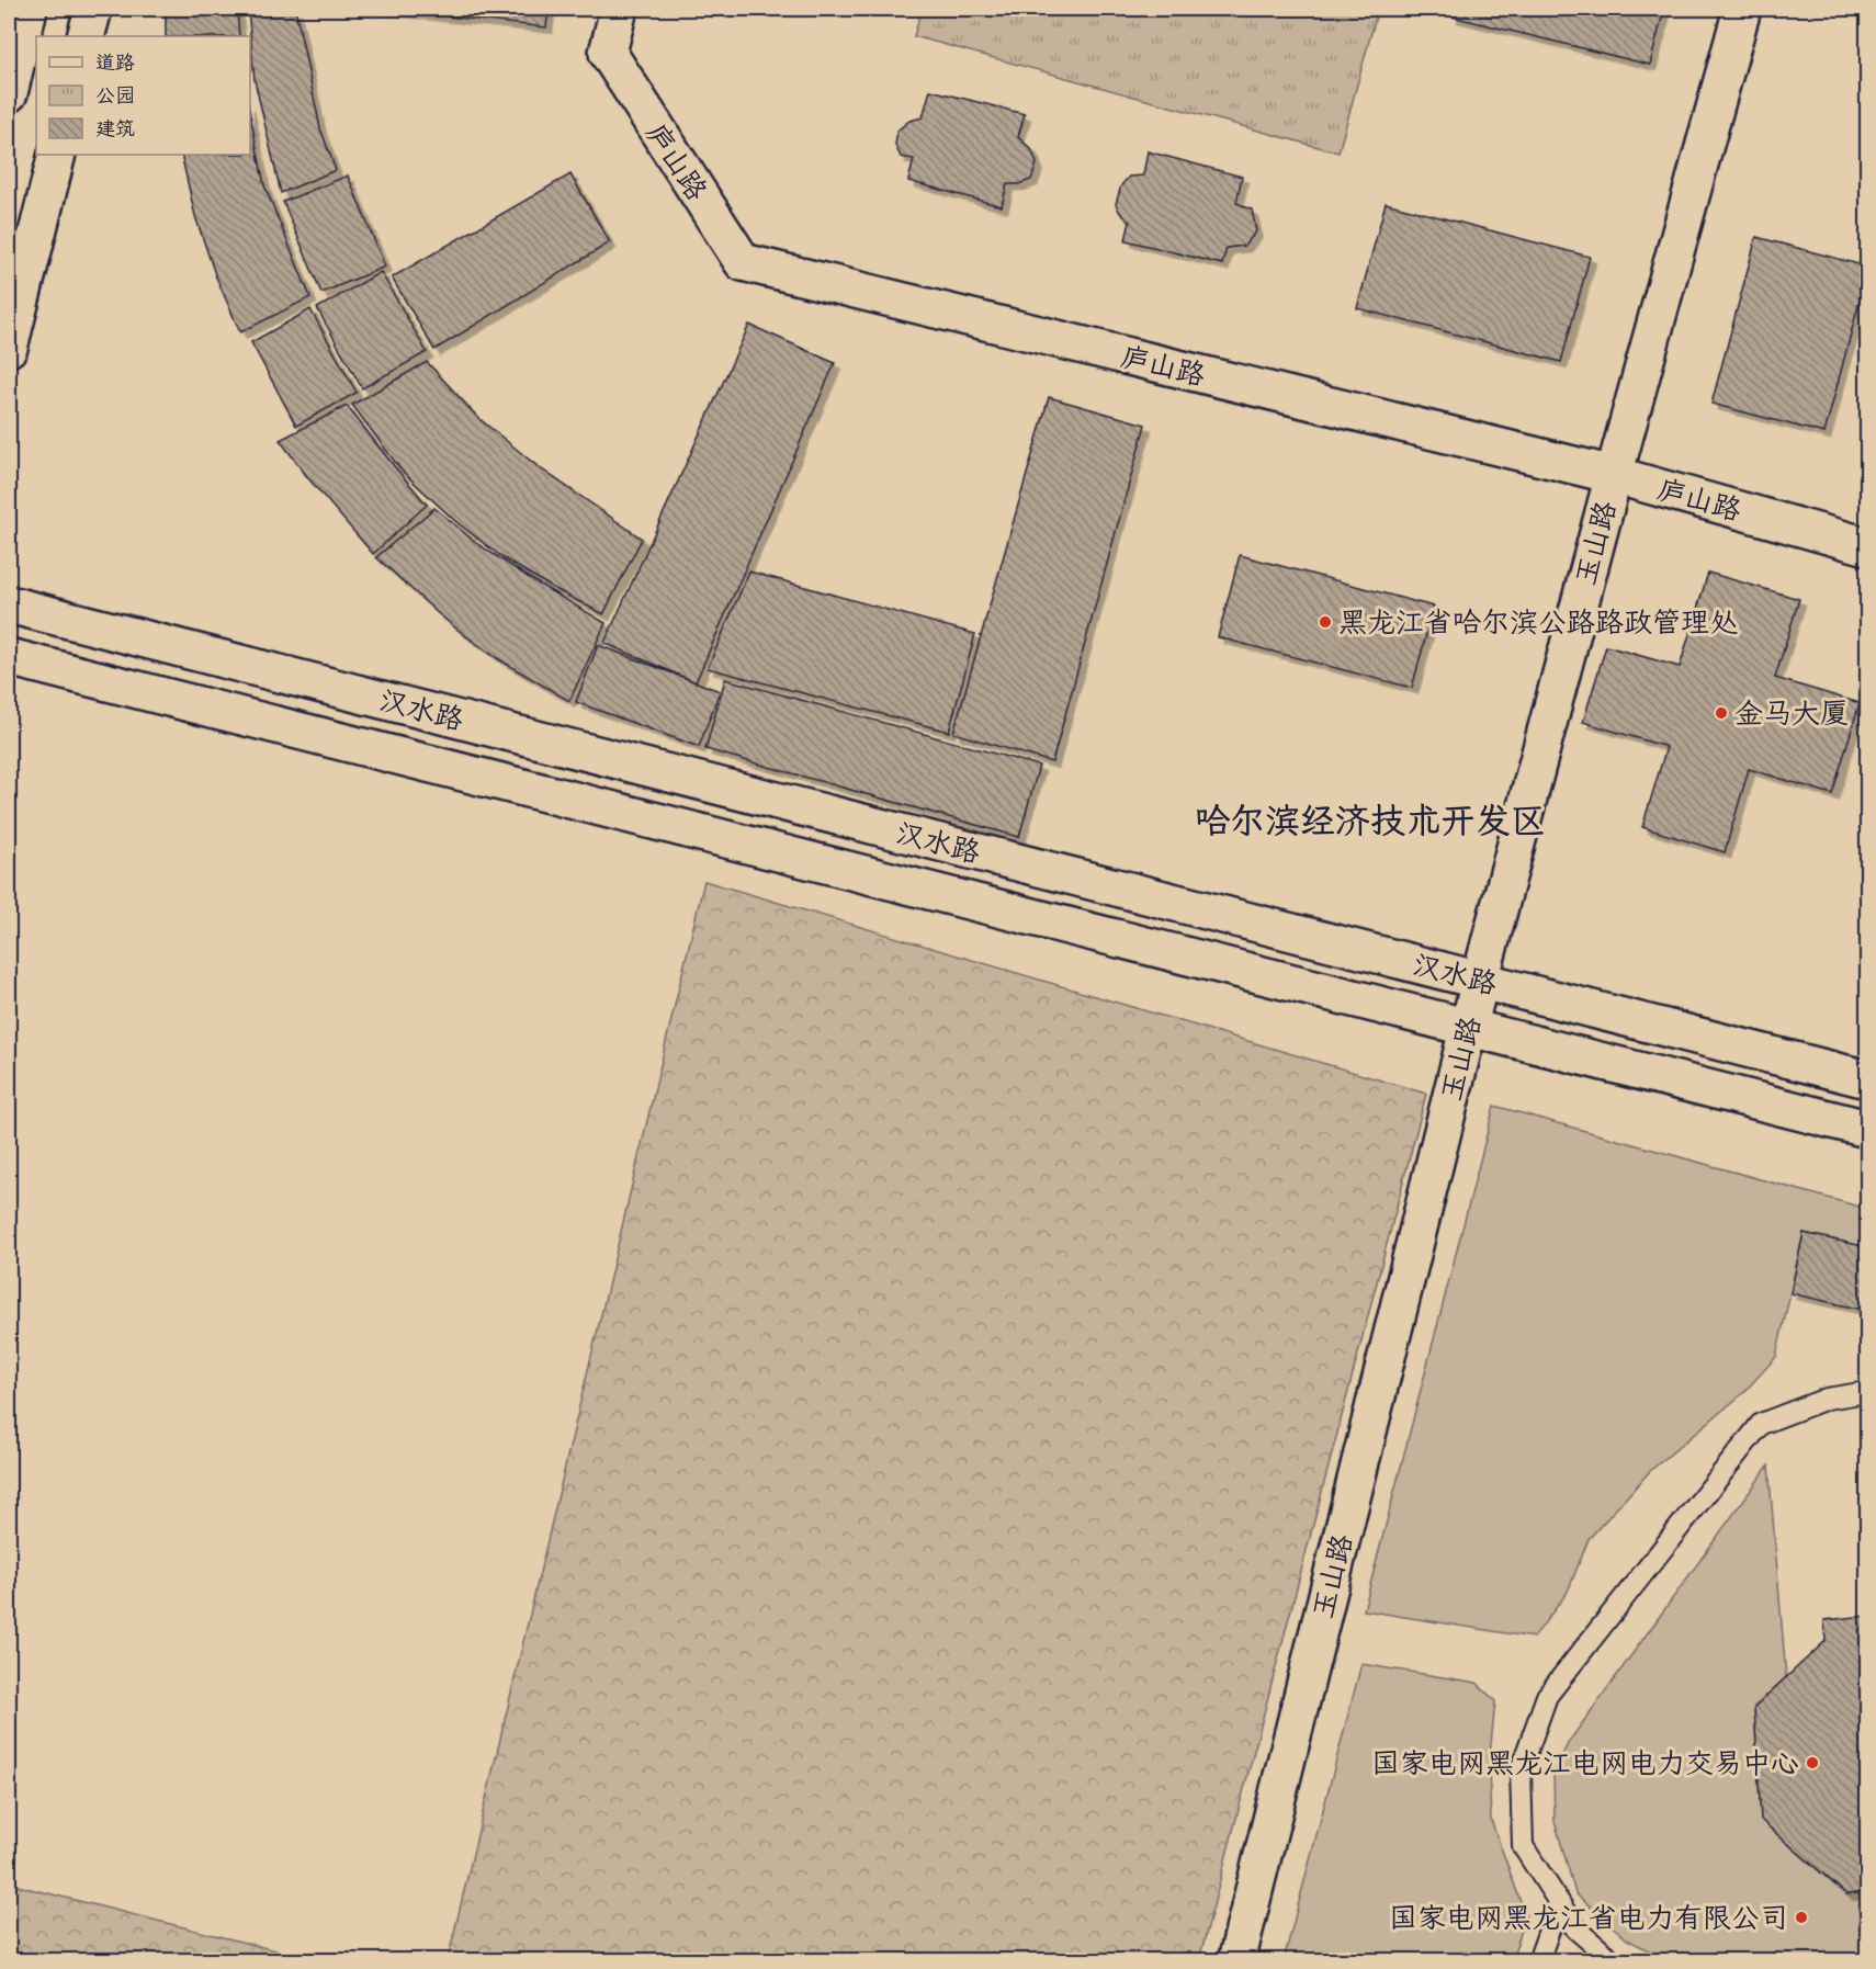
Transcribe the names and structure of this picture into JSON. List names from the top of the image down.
{
  "streets": {
    "main road": ["庐山路", "玉山路", "汉水路"]
  },
  "crossings": [
    ["庐山路", "玉山路"],
    ["玉山路", "汉水路"]
  ],
  "districts": ["哈尔滨经济技术开发区"],
  "places": [
    "黑龙江省哈尔滨公路路政管理处",
    "金马大厦",
    "国家电网黑龙江电网电力交易中心",
    "国家电网黑龙江省电力有限公司"
  ],
  "legend": ["道路", "公园", "建筑"]
}
